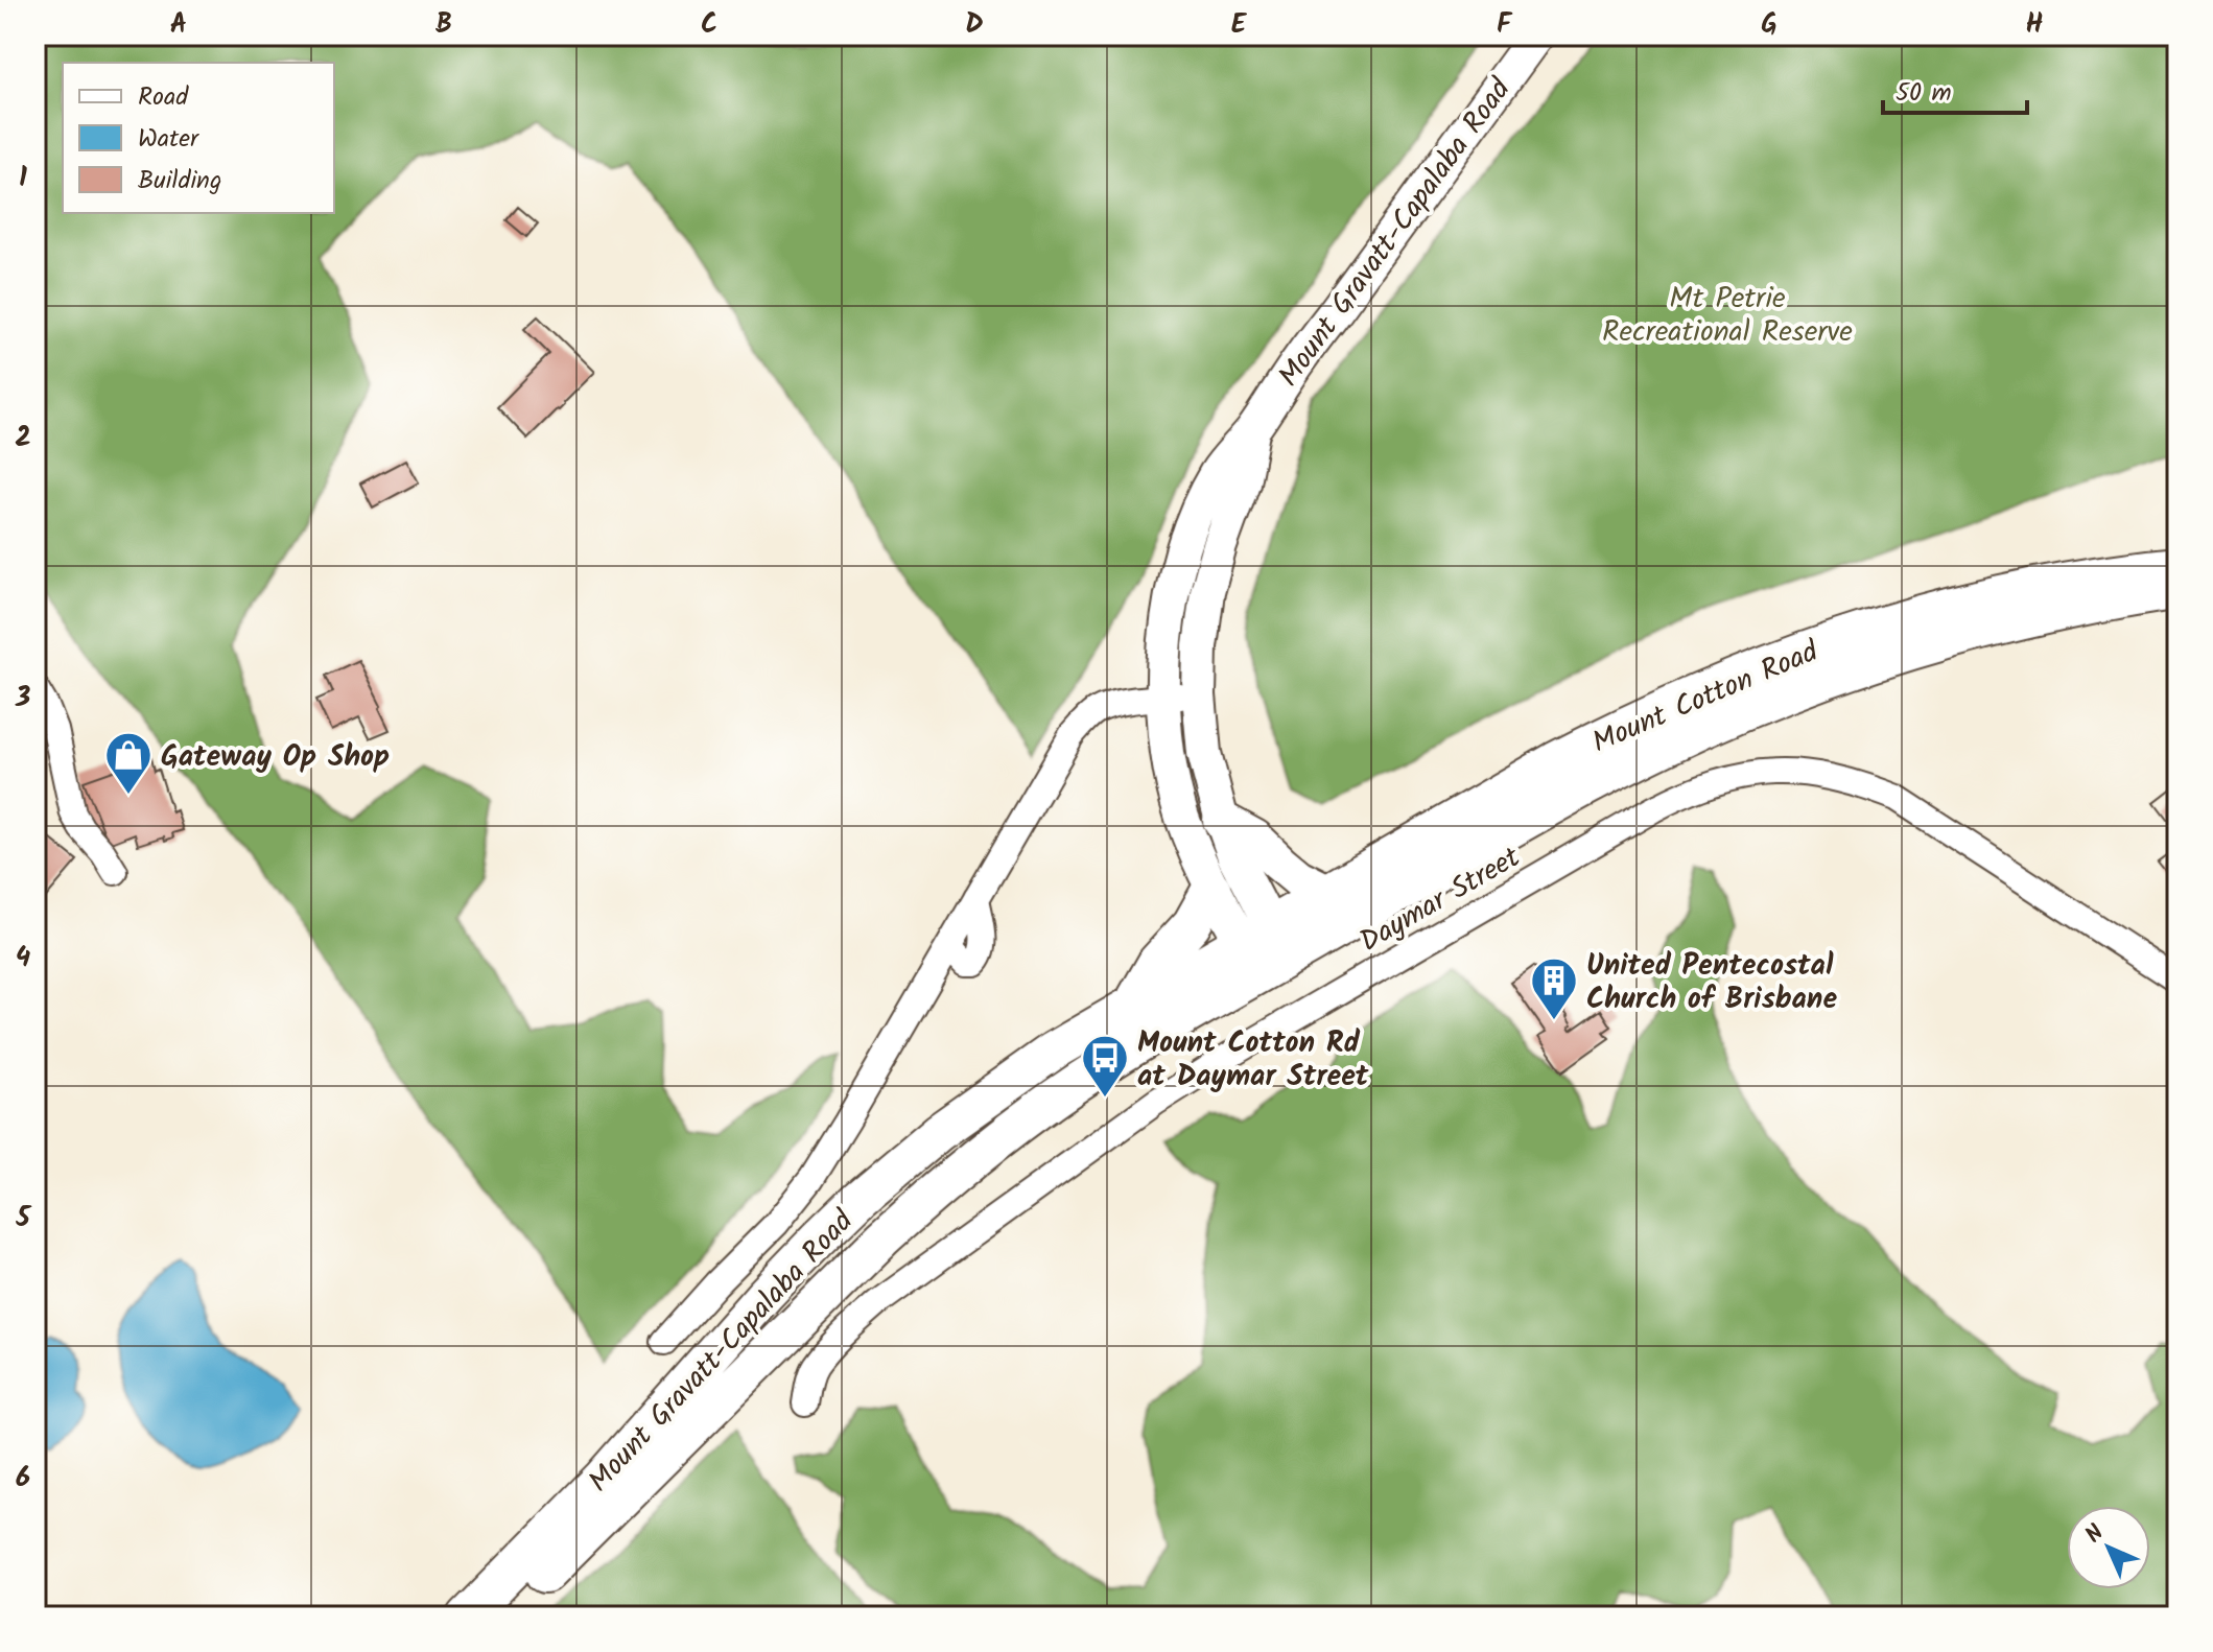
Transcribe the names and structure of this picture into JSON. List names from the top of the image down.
{
  "streets": {
    "highway": ["Mount Gravatt-Capalaba Road", "Mount Cotton Road"],
    "street": ["Daymar Street"]
  },
  "crossings": [
    ["Mount Gravatt-Capalaba Road", "Mount Cotton Road"]
  ],
  "parks": ["Mt Petrie Recreational Reserve"],
  "places": {
    "shop": ["Gateway Op Shop"],
    "building": ["United Pentecostal Church of Brisbane"],
    "bus stop": ["Mount Cotton Rd at Daymar Street"]
  },
  "legend": ["Road", "Water", "Building"],
  "scale_bar": "50 m",
  "north": "top left",
  "grid": {
    "columns": [
      "A",
      "B",
      "C",
      "D",
      "E",
      "F",
      "G",
      "H"
    ],
    "rows": [
      "1",
      "2",
      "3",
      "4",
      "5",
      "6"
    ]
  }
}
